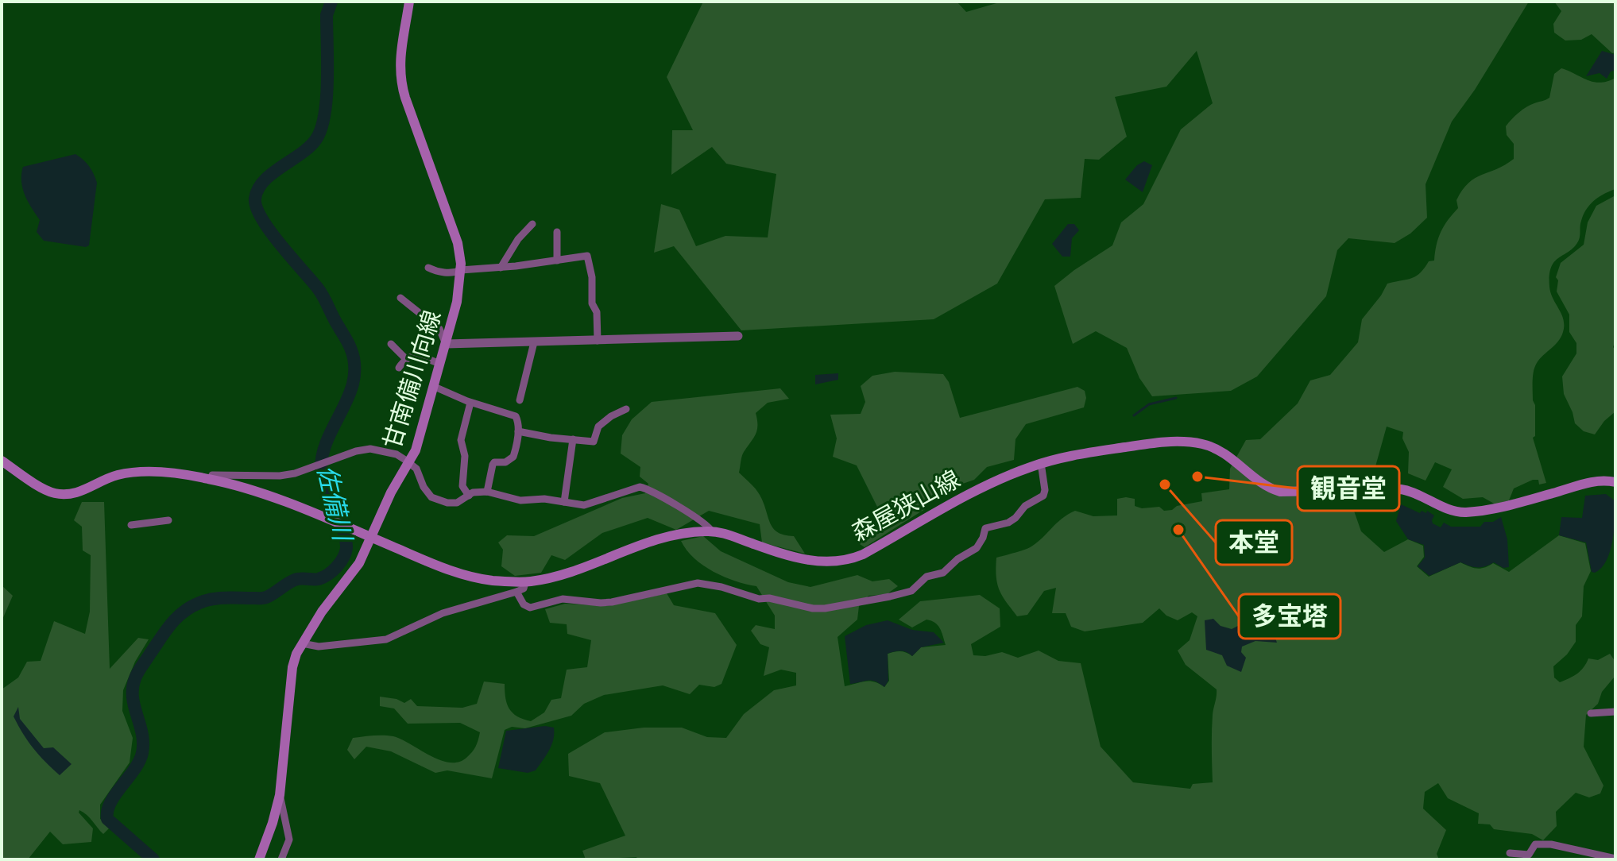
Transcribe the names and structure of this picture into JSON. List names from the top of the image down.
{
  "streets": {
    "main road": ["甘南備川向線", "森屋狭山線"]
  },
  "crossings": [
    ["甘南備川向線", "森屋狭山線"]
  ],
  "water": ["佐備川"],
  "places": ["観音堂", "本堂", "多宝塔"]
}
